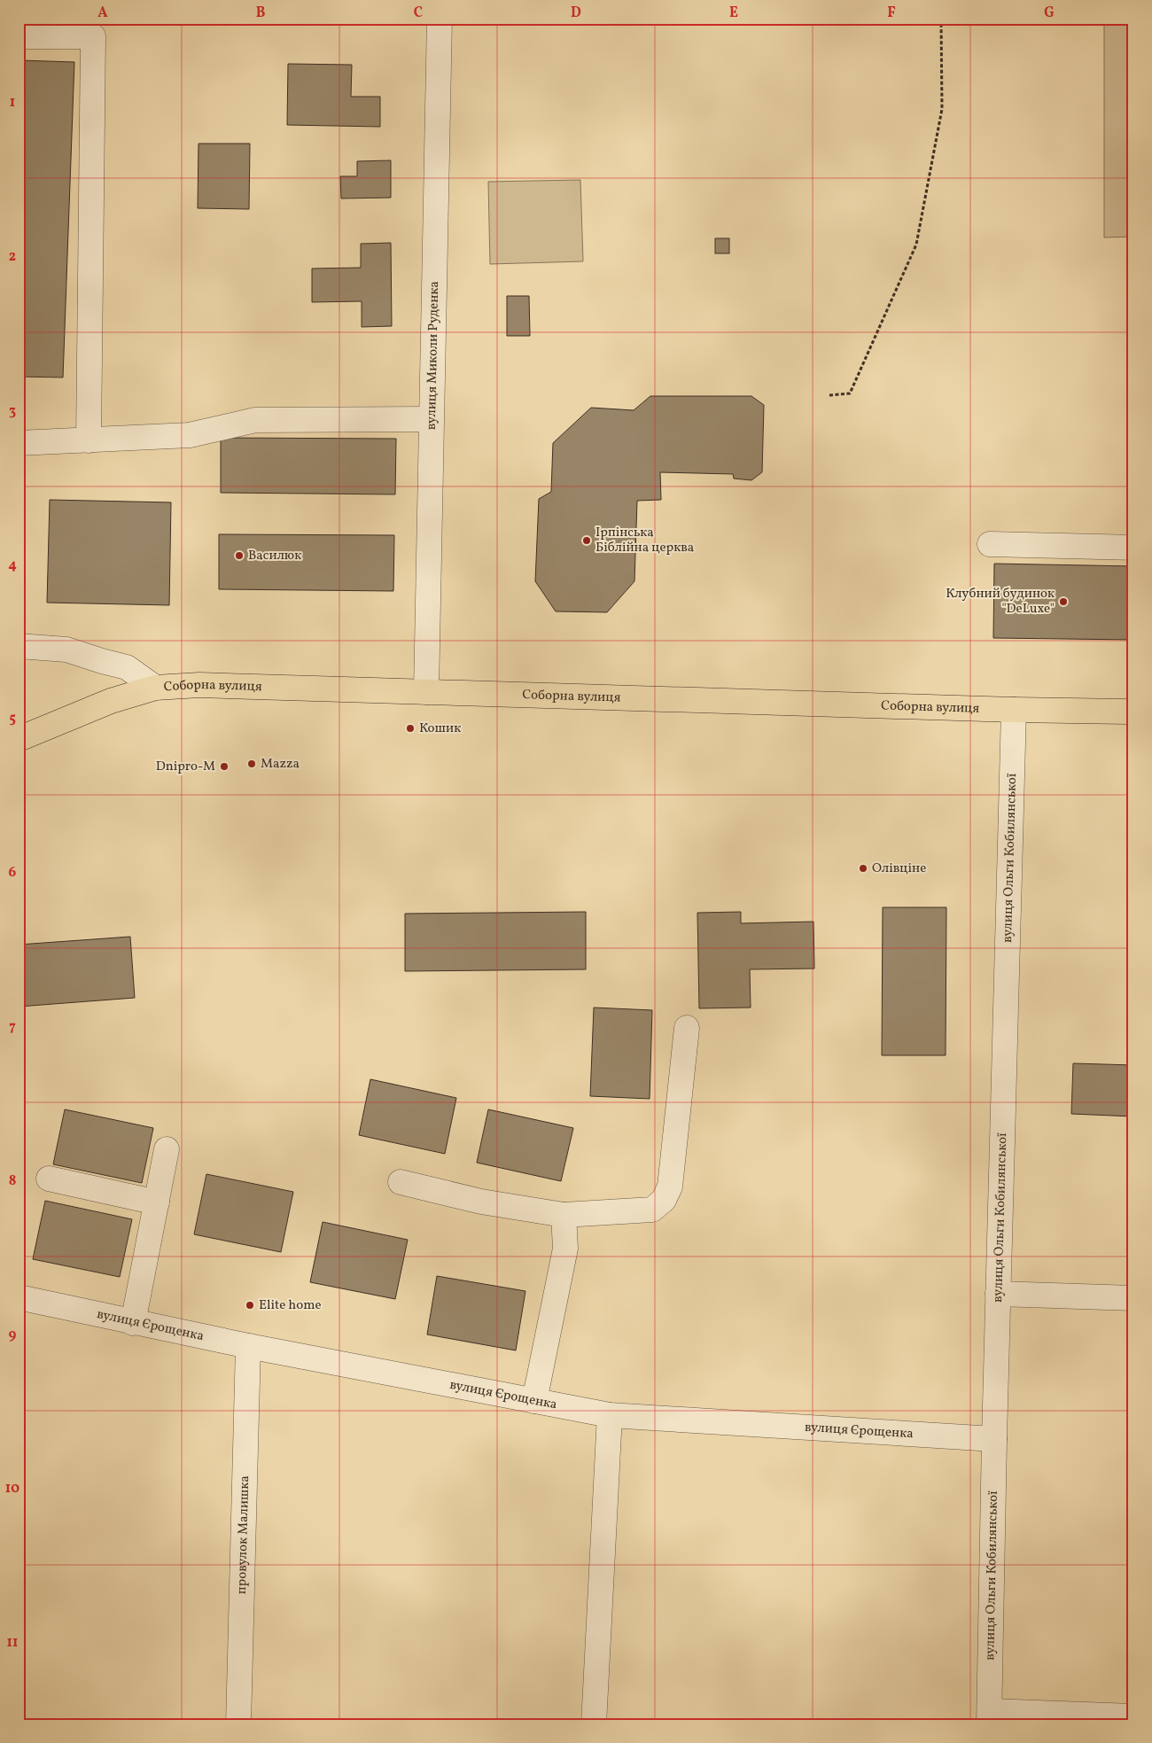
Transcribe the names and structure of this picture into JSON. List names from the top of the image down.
{
  "streets": {
    "main road": ["Соборна вулиця"],
    "street": [
      "вулиця Миколи Руденка",
      "вулиця Ольги Кобилянської",
      "вулиця Єрощенка",
      "провулок Малишка"
    ]
  },
  "crossings": [
    ["вулиця Миколи Руденка", "Соборна вулиця"],
    ["Соборна вулиця", "вулиця Ольги Кобилянської"],
    ["вулиця Ольги Кобилянської", "вулиця Єрощенка"],
    ["вулиця Єрощенка", "провулок Малишка"]
  ],
  "places": [
    "Ірпінська Біблійна церква",
    "Василюк",
    "Клубний будинок \"DeLuxe\"",
    "Кошик",
    "Mazza",
    "Dnipro-M",
    "Олівціне",
    "Elite home"
  ],
  "grid": {
    "columns": [
      "A",
      "B",
      "C",
      "D",
      "E",
      "F",
      "G"
    ],
    "rows": [
      "1",
      "2",
      "3",
      "4",
      "5",
      "6",
      "7",
      "8",
      "9",
      "10",
      "11"
    ]
  }
}
